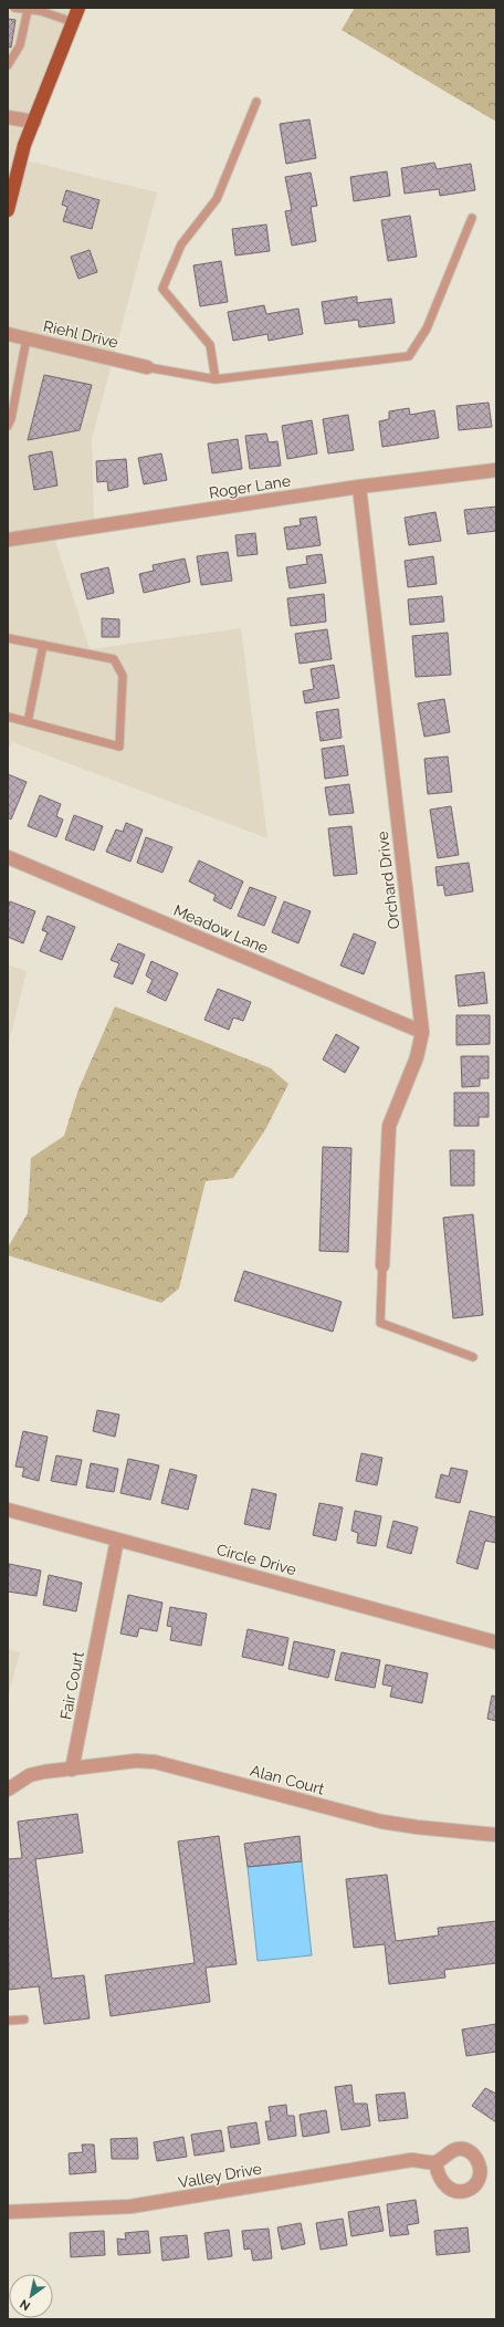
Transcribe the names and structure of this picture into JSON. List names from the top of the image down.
{
  "streets": {
    "street": [
      "Riehl Drive",
      "Roger Lane",
      "Orchard Drive",
      "Meadow Lane",
      "Circle Drive",
      "Fair Court",
      "Alan Court",
      "Valley Drive"
    ]
  },
  "crossings": [
    ["Roger Lane", "Orchard Drive"],
    ["Orchard Drive", "Meadow Lane"],
    ["Circle Drive", "Fair Court"],
    ["Fair Court", "Alan Court"]
  ],
  "north": "bottom left"
}
